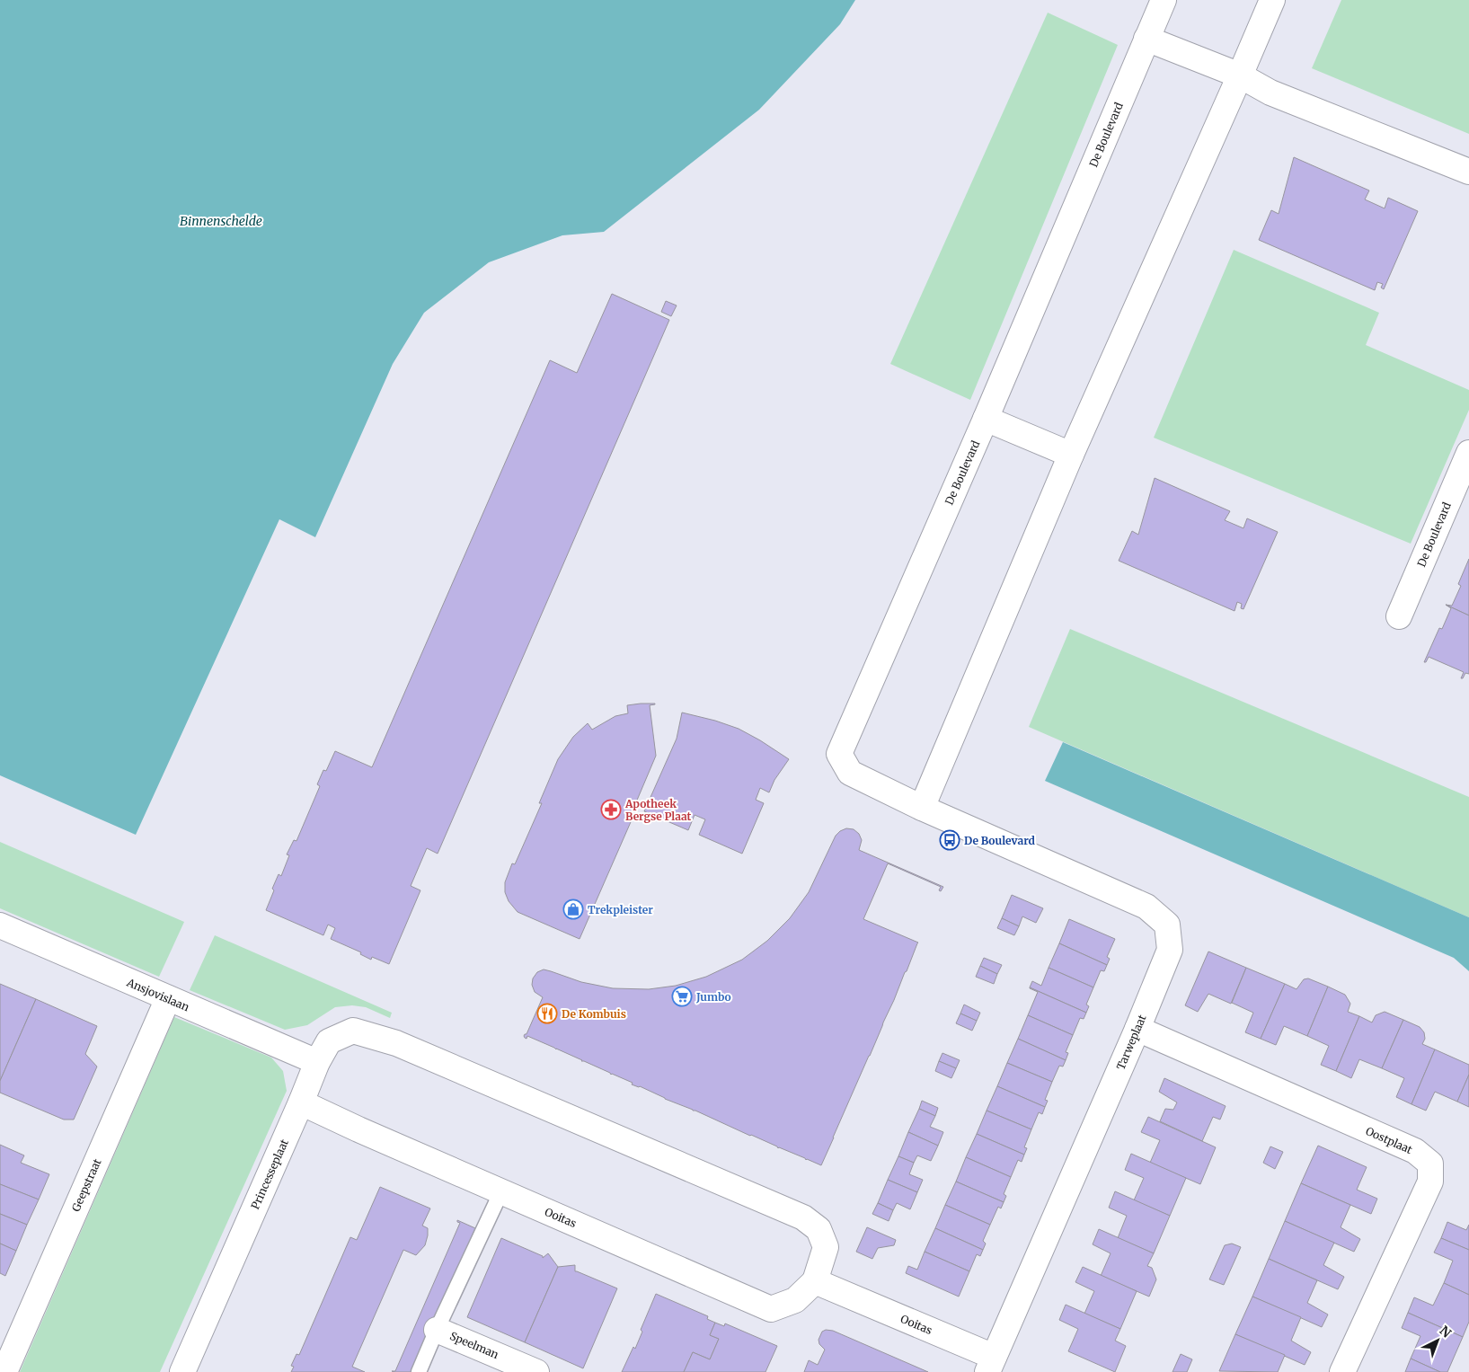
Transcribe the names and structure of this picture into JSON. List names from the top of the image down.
{
  "streets": {
    "street": [
      "De Boulevard",
      "Ansjovislaan",
      "Tarweplaat",
      "Oostplaat",
      "Princesseplaat",
      "Geepstraat",
      "Ooitas",
      "Speelman"
    ]
  },
  "crossings": [
    ["De Boulevard", "Tarweplaat"],
    ["Ansjovislaan", "Princesseplaat"],
    ["Ansjovislaan", "Geepstraat"],
    ["Tarweplaat", "Oostplaat"],
    ["Tarweplaat", "Ooitas"],
    ["Princesseplaat", "Ooitas"]
  ],
  "water": ["Binnenschelde"],
  "places": {
    "pharmacy": ["Apotheek Bergse Plaat"],
    "bus stop": ["De Boulevard"],
    "shop": ["Trekpleister"],
    "supermarket": ["Jumbo"],
    "restaurant": ["De Kombuis"]
  },
  "north": "top right"
}
